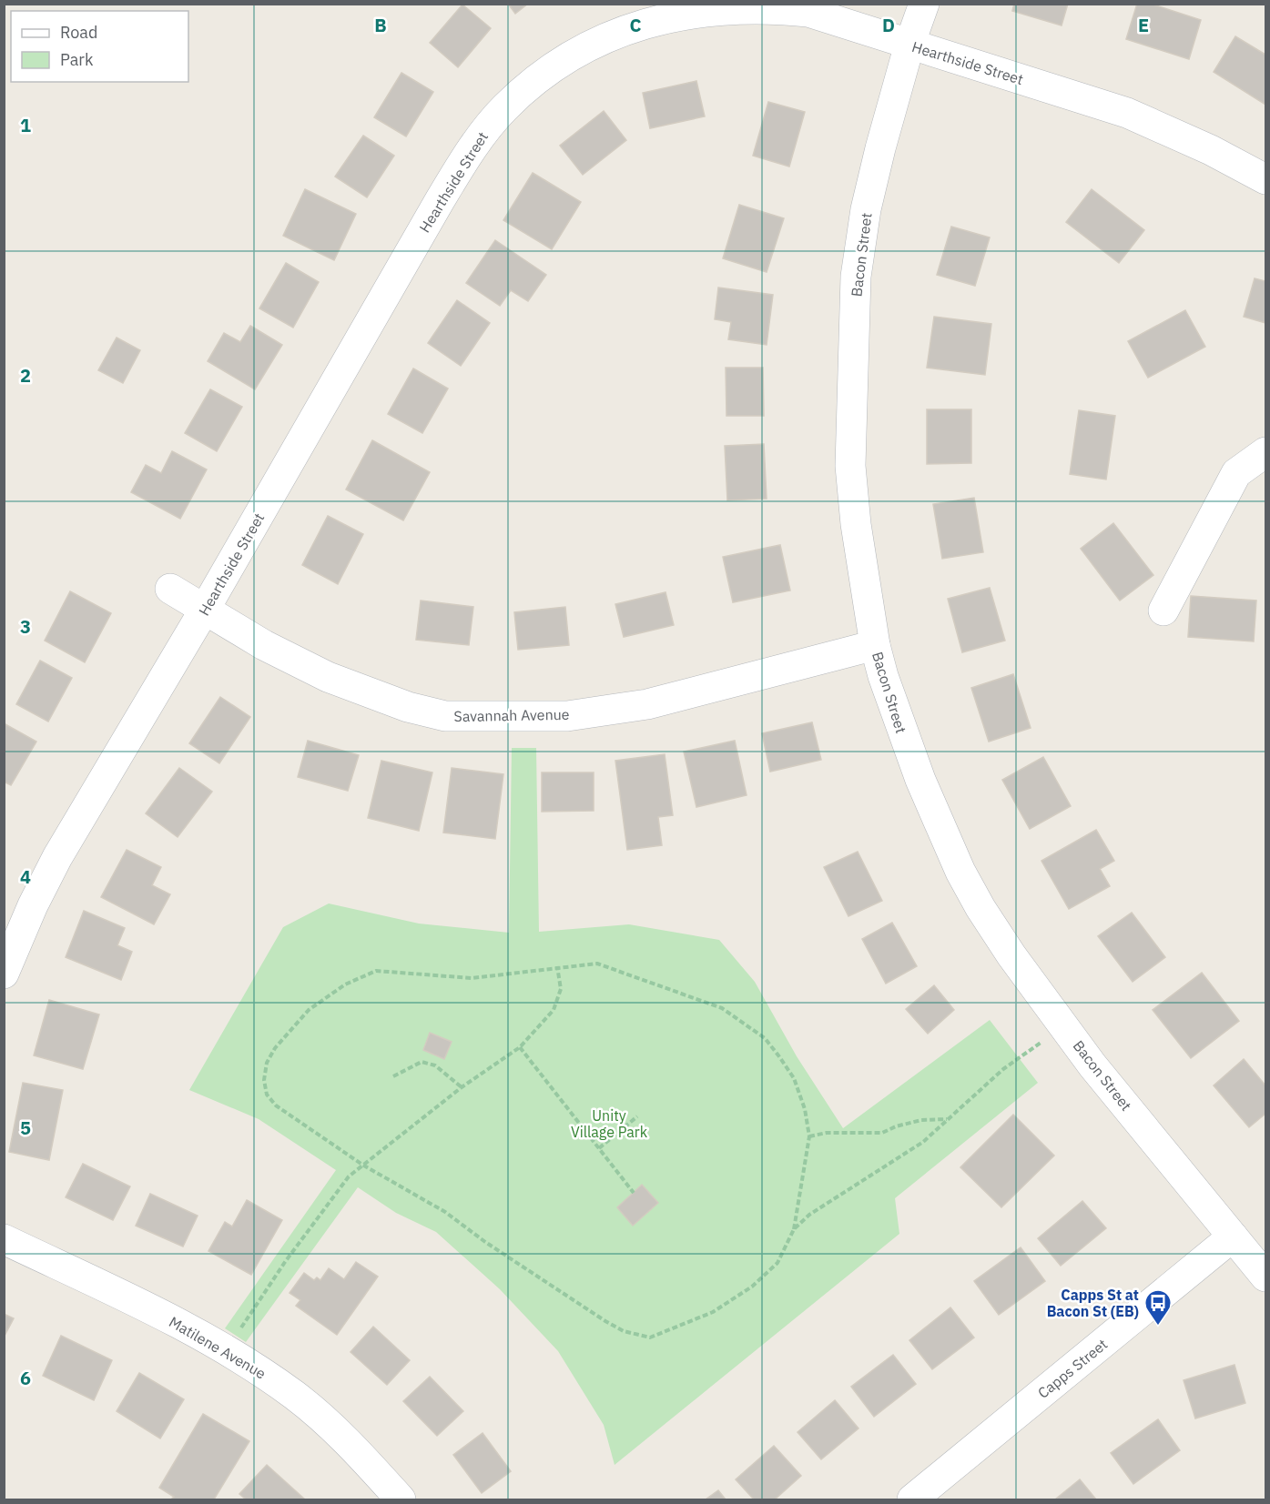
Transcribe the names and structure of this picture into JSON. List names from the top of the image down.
{
  "streets": {
    "street": [
      "Hearthside Street",
      "Bacon Street",
      "Savannah Avenue",
      "Matilene Avenue",
      "Capps Street"
    ]
  },
  "crossings": [
    ["Hearthside Street", "Bacon Street"],
    ["Hearthside Street", "Savannah Avenue"],
    ["Bacon Street", "Savannah Avenue"],
    ["Bacon Street", "Capps Street"]
  ],
  "parks": ["Unity Village Park"],
  "places": {
    "bus stop": ["Capps St at Bacon St (EB)"]
  },
  "legend": ["Road", "Park"],
  "grid": {
    "columns": [
      "B",
      "C",
      "D",
      "E"
    ],
    "rows": [
      "1",
      "2",
      "3",
      "4",
      "5",
      "6"
    ]
  }
}
